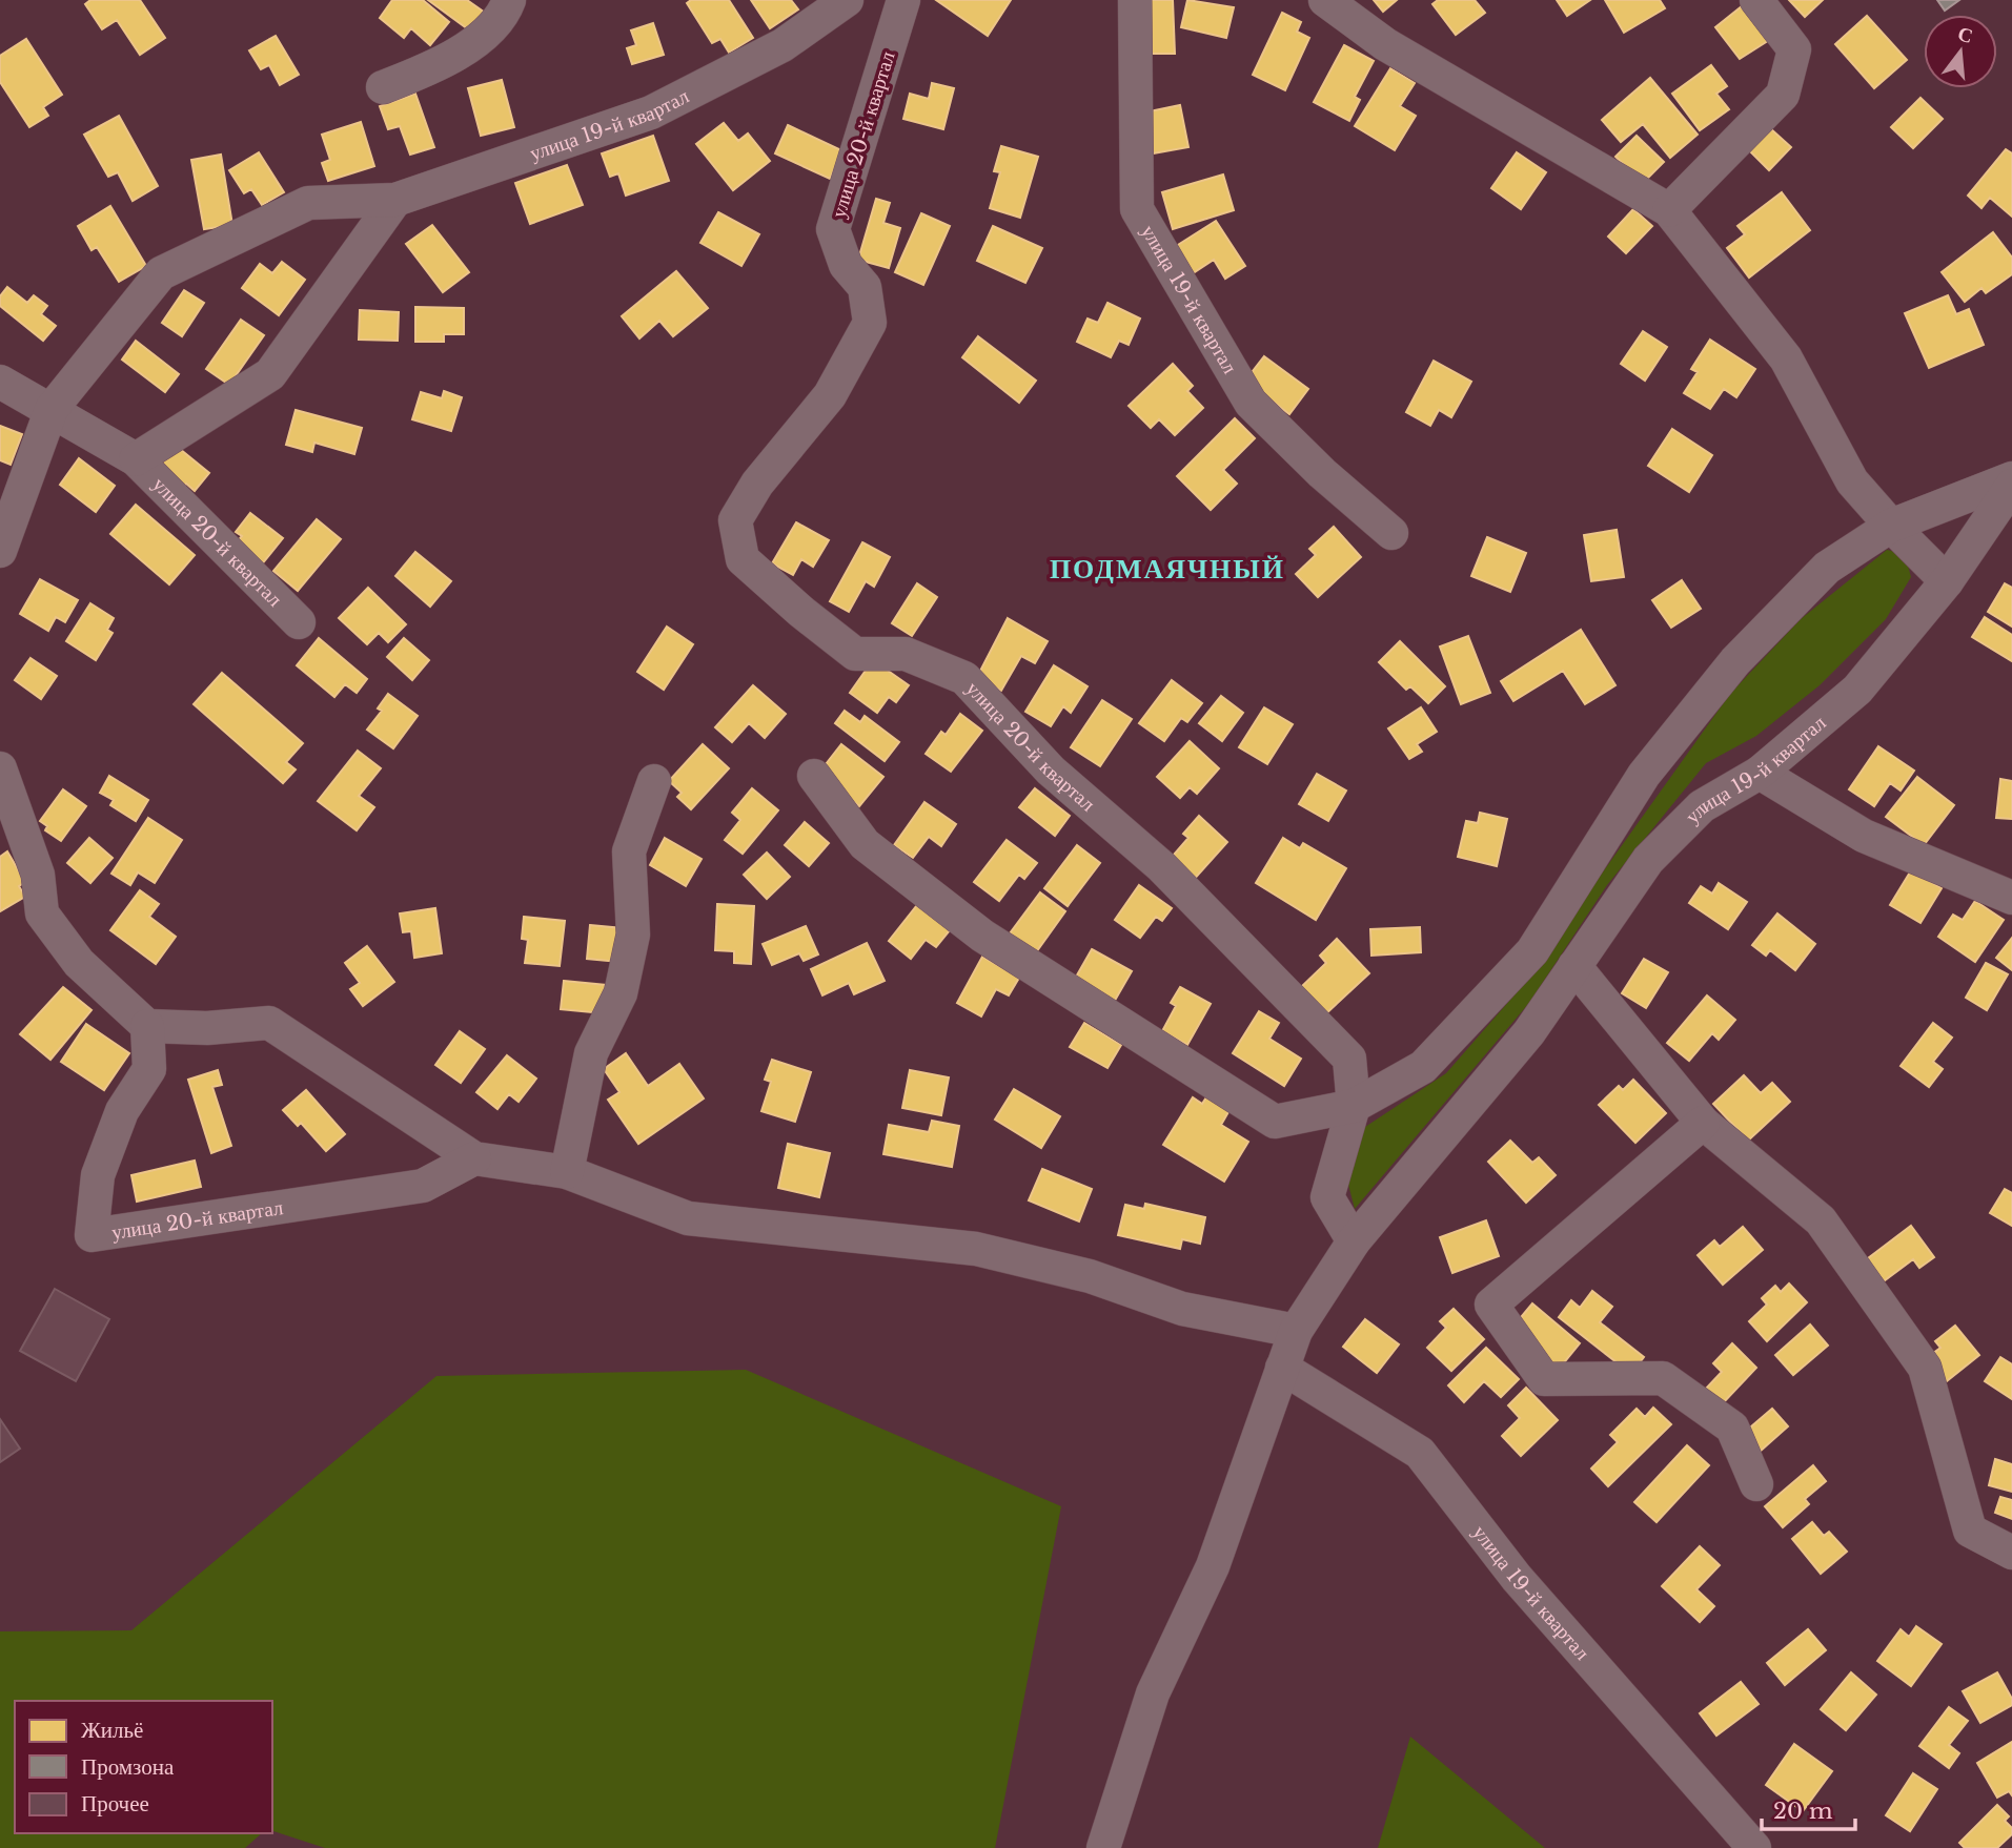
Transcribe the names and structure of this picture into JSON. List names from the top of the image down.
{
  "streets": {
    "street": ["улица 19-й квартал", "улица 20-й квартал"]
  },
  "crossings": [
    ["улица 19-й квартал", "улица 20-й квартал"]
  ],
  "districts": ["ПОДМАЯЧНЫЙ"],
  "legend": ["Жильё", "Промзона", "Прочее"],
  "scale_bar": "20 m",
  "north": "top"
}
